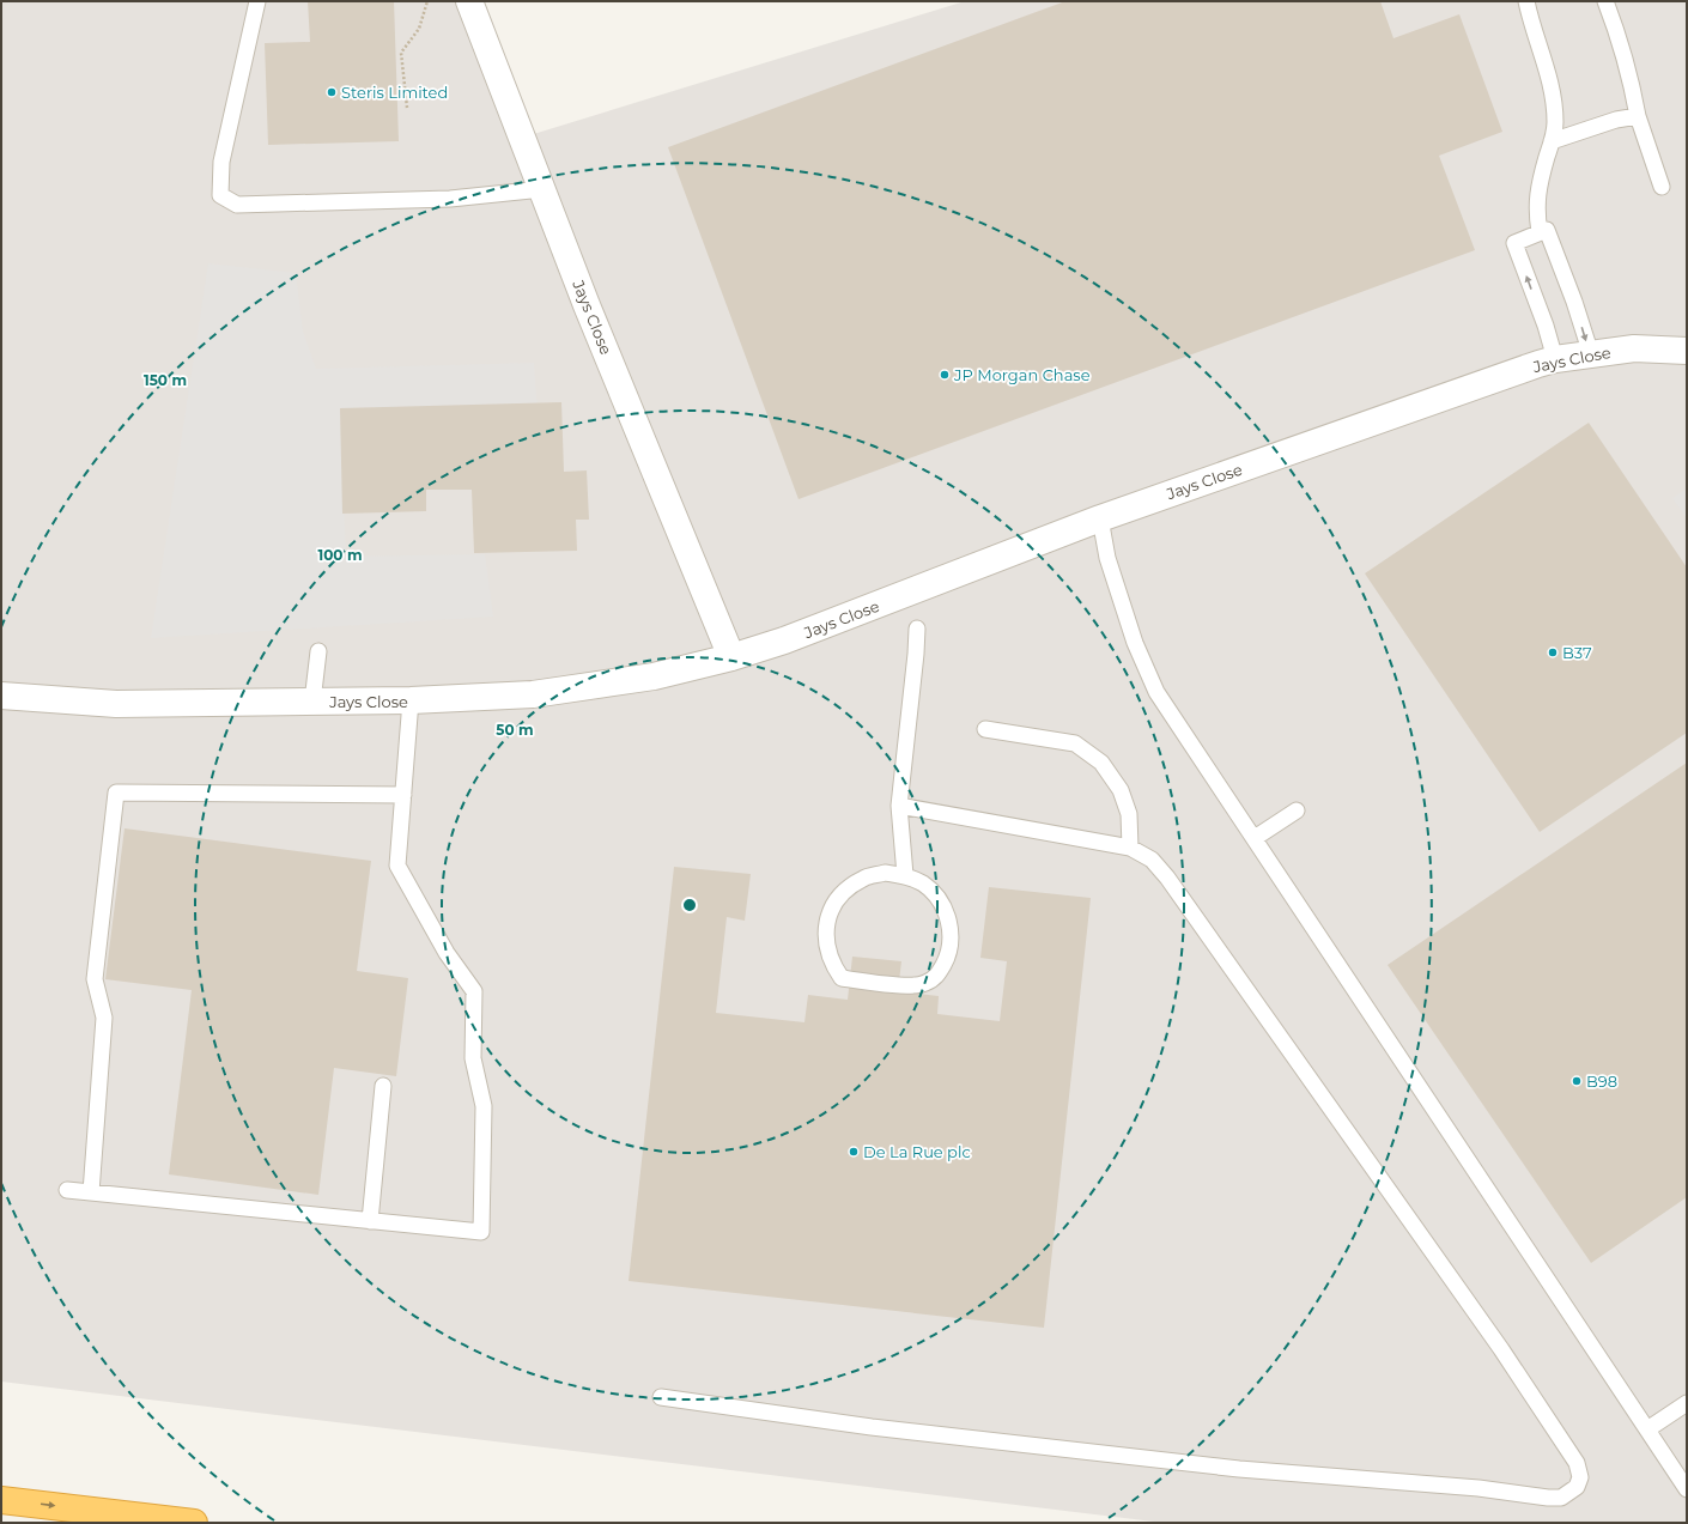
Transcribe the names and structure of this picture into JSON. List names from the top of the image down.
{
  "streets": {
    "street": ["Jays Close"]
  },
  "places": [
    "Steris Limited",
    "JP Morgan Chase",
    "B37",
    "B98",
    "De La Rue plc"
  ],
  "rings": ["150 m", "100 m", "50 m"]
}
